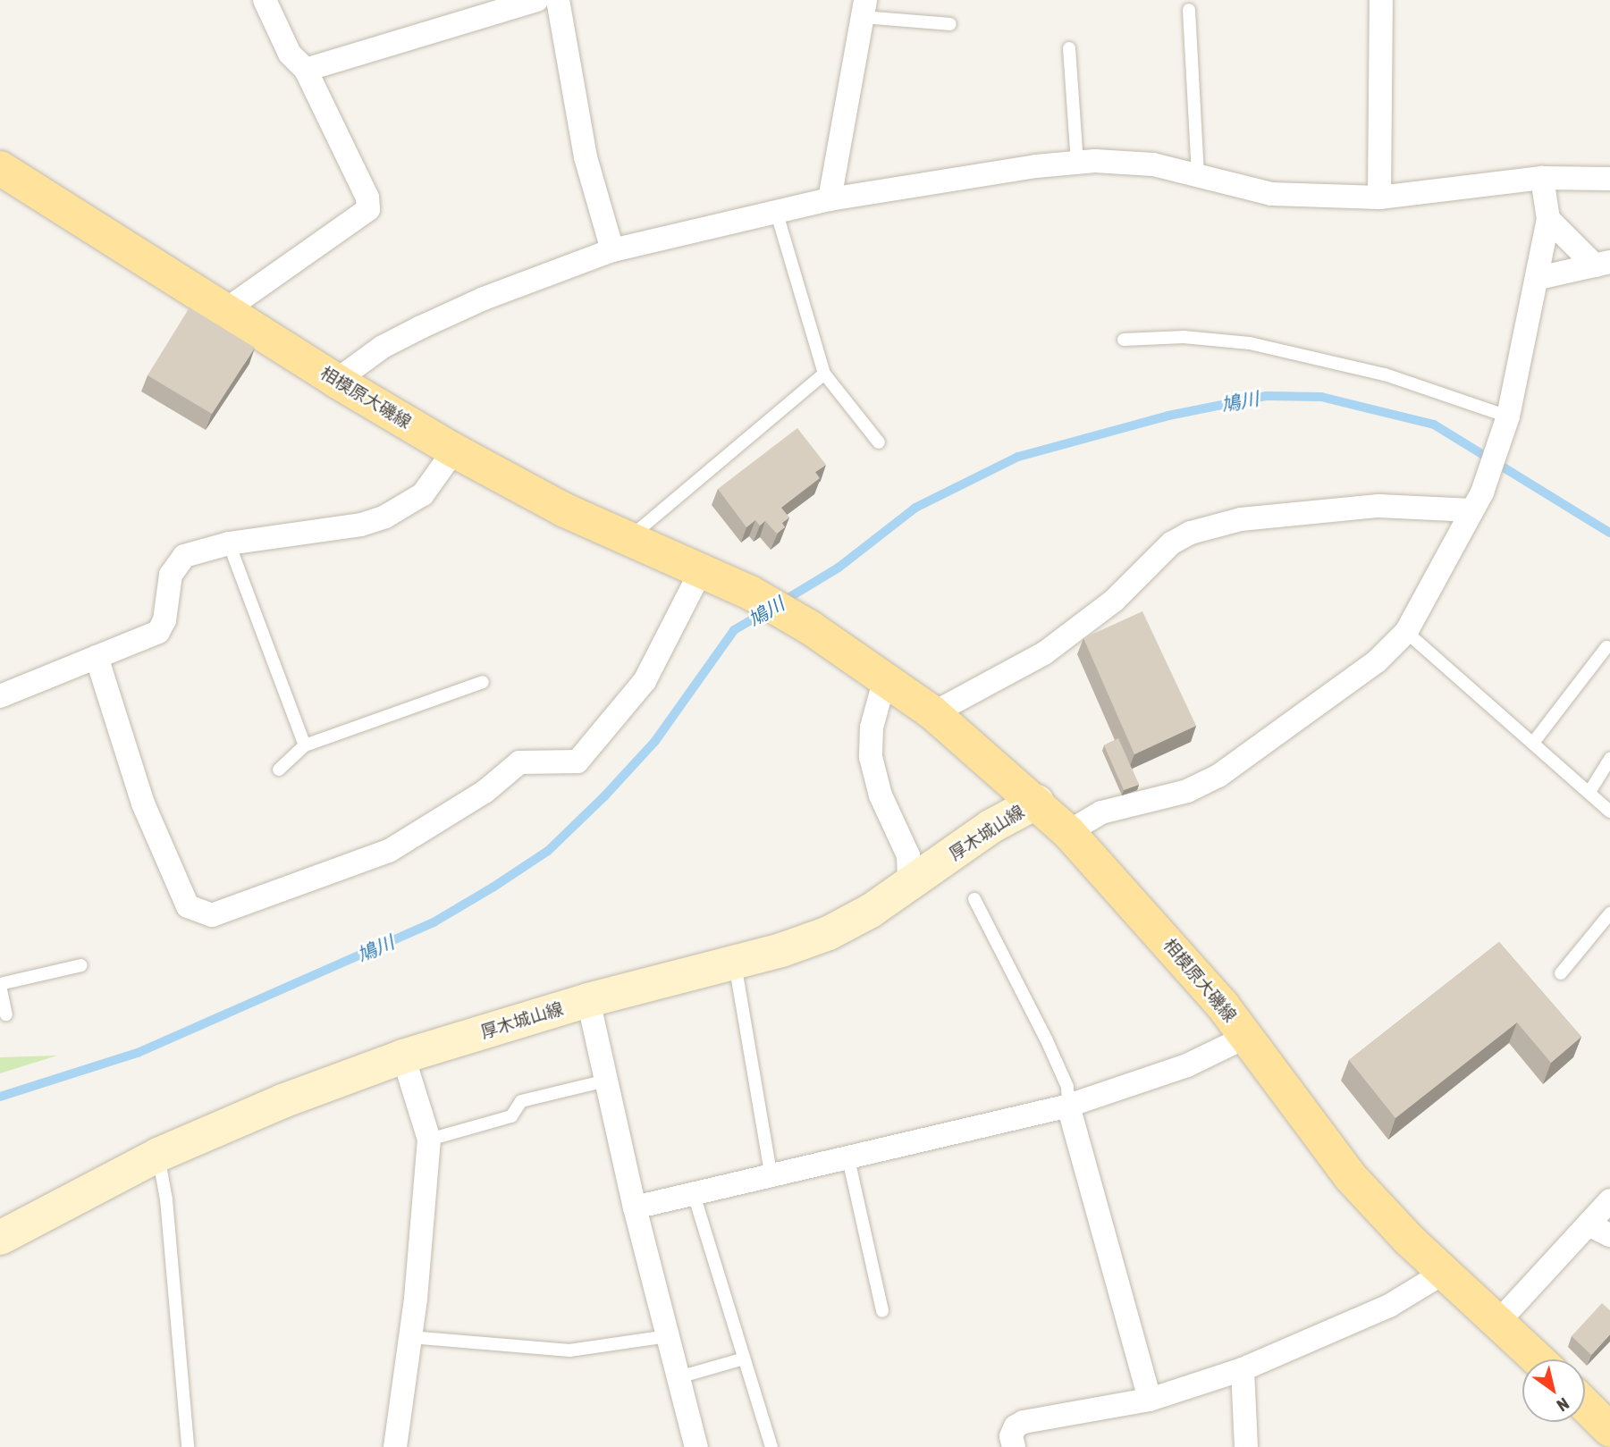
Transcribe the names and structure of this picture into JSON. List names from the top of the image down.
{
  "streets": {
    "main road": ["相模原大磯線", "厚木城山線"]
  },
  "crossings": [
    ["相模原大磯線", "厚木城山線"]
  ],
  "water": ["鳩川"],
  "north": "bottom right"
}
